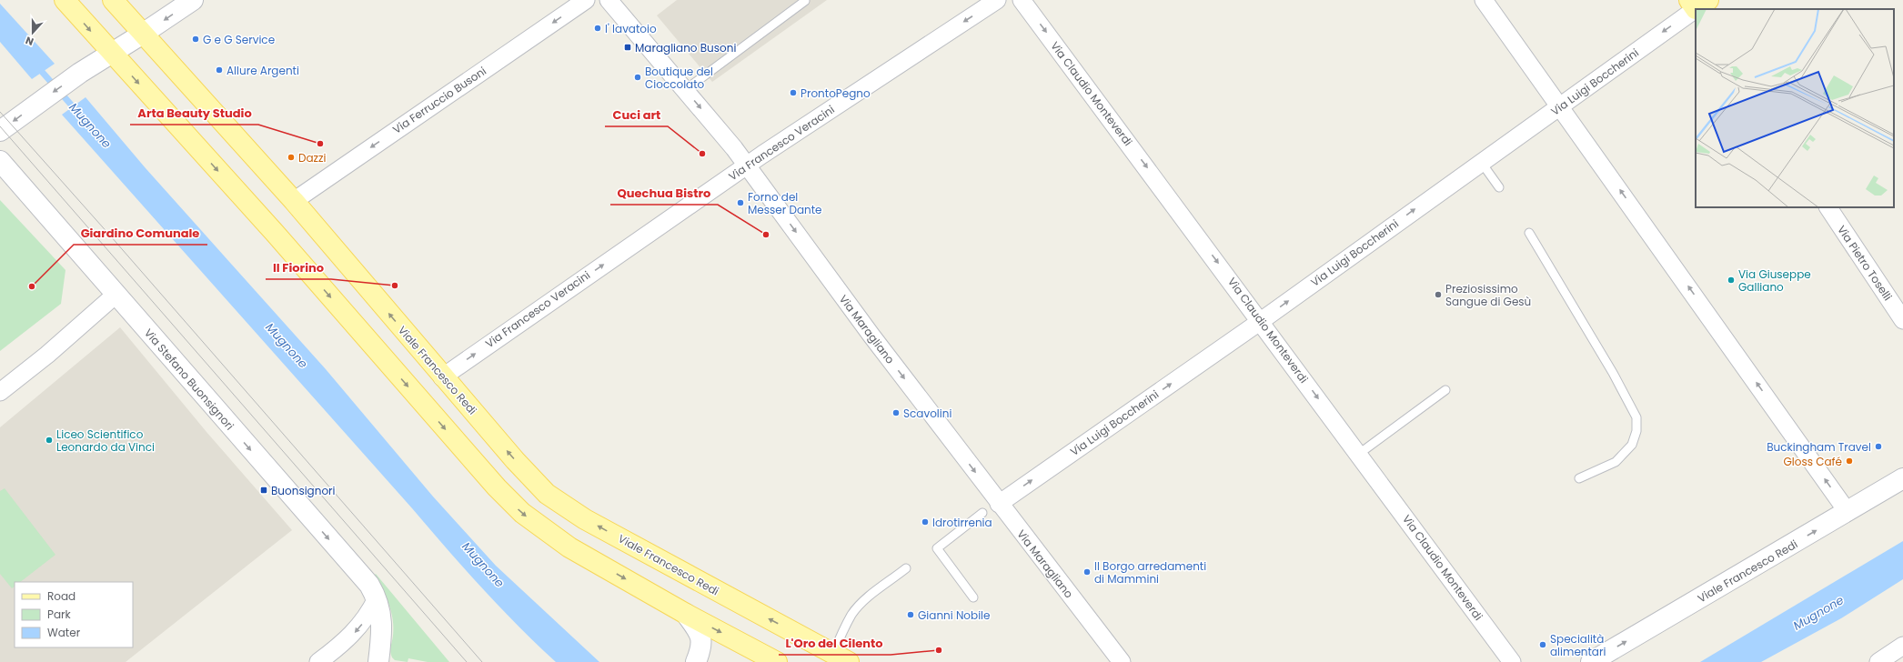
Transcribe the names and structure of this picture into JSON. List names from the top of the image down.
{
  "streets": {
    "main road": ["Viale Francesco Redi"],
    "street": [
      "Via Luigi Boccherini",
      "Via Claudio Monteverdi",
      "Via Ferruccio Busoni",
      "Via Francesco Veracini",
      "Via Pietro Toselli",
      "Via Maragliano",
      "Via Stefano Buonsignori"
    ]
  },
  "crossings": [
    ["Via Luigi Boccherini", "Via Claudio Monteverdi"],
    ["Via Luigi Boccherini", "Via Maragliano"],
    ["Via Ferruccio Busoni", "Viale Francesco Redi"],
    ["Via Francesco Veracini", "Via Maragliano"],
    ["Via Francesco Veracini", "Viale Francesco Redi"]
  ],
  "one_way": [
    "Via Claudio Monteverdi",
    "Via Ferruccio Busoni",
    "Via Maragliano",
    "Via Stefano Buonsignori"
  ],
  "water": ["Mugnone"],
  "places": {
    "other": [
      "I' lavatoio",
      "G e G Service",
      "Allure Argenti",
      "Boutique del Cioccolato",
      "ProntoPegno",
      "Arta Beauty Studio",
      "Cuci art",
      "Dazzi",
      "Forno del Messer Dante",
      "Quechua Bistro",
      "Via Giuseppe Galliano",
      "Il Fiorino",
      "Giardino Comunale",
      "Preziosissimo Sangue di Gesù",
      "Scavolini",
      "Liceo Scientifico Leonardo da Vinci",
      "Buckingham Travel",
      "Gloss Café",
      "Idrotirrenia",
      "Il Borgo arredamenti di Mammini",
      "Gianni Nobile",
      "Specialità alimentari",
      "L'Oro del Cilento"
    ],
    "transit": ["Maragliano Busoni", "Buonsignori"]
  },
  "legend": ["Road", "Park", "Water"],
  "north": "bottom"
}
